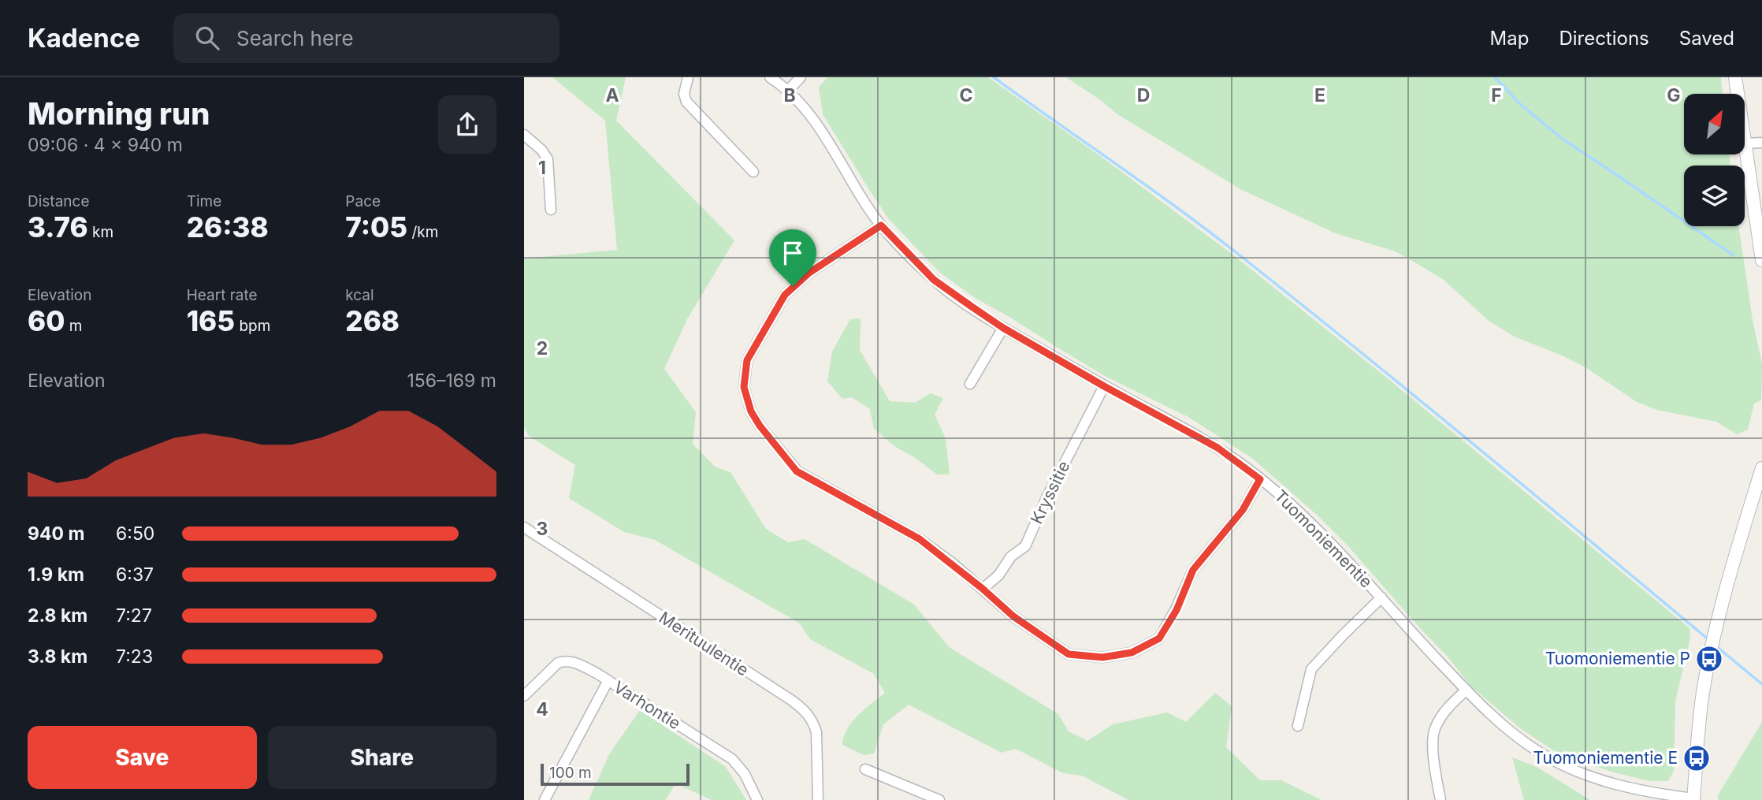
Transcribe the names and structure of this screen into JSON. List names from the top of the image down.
{
  "streets": {
    "street": [
      "Kryssitie",
      "Tuomoniementie",
      "Merituulentie",
      "Varhontie"
    ]
  },
  "crossings": [
    ["Kryssitie", "Tuomoniementie"]
  ],
  "places": {
    "bus stop": ["Tuomoniementie P", "Tuomoniementie E"]
  },
  "scale_bar": "100 m",
  "north": "top right",
  "page": {
    "header": "Kadence",
    "search": "Search here",
    "nav": ["Map", "Directions", "Saved"],
    "heading": ["Morning run", "09:06 · 4 × 940 m"],
    "stats": [
      ["Distance", "3.76 km"],
      ["Time", "26:38"],
      ["Pace", "7:05 /km"],
      ["Elevation", "60 m"],
      ["Heart rate", "165 bpm"],
      ["kcal", "268"]
    ],
    "chart": ["Elevation", "156–169 m"],
    "list": [
      {
        "name": "940 m",
        "note": "6:50"
      },
      {
        "name": "1.9 km",
        "note": "6:37"
      },
      {
        "name": "2.8 km",
        "note": "7:27"
      },
      {
        "name": "3.8 km",
        "note": "7:23"
      }
    ],
    "buttons": ["Save", "Share"],
    "scale": "100 m"
  },
  "grid": {
    "columns": [
      "A",
      "B",
      "C",
      "D",
      "E",
      "F",
      "G"
    ],
    "rows": [
      "1",
      "2",
      "3",
      "4"
    ]
  }
}
